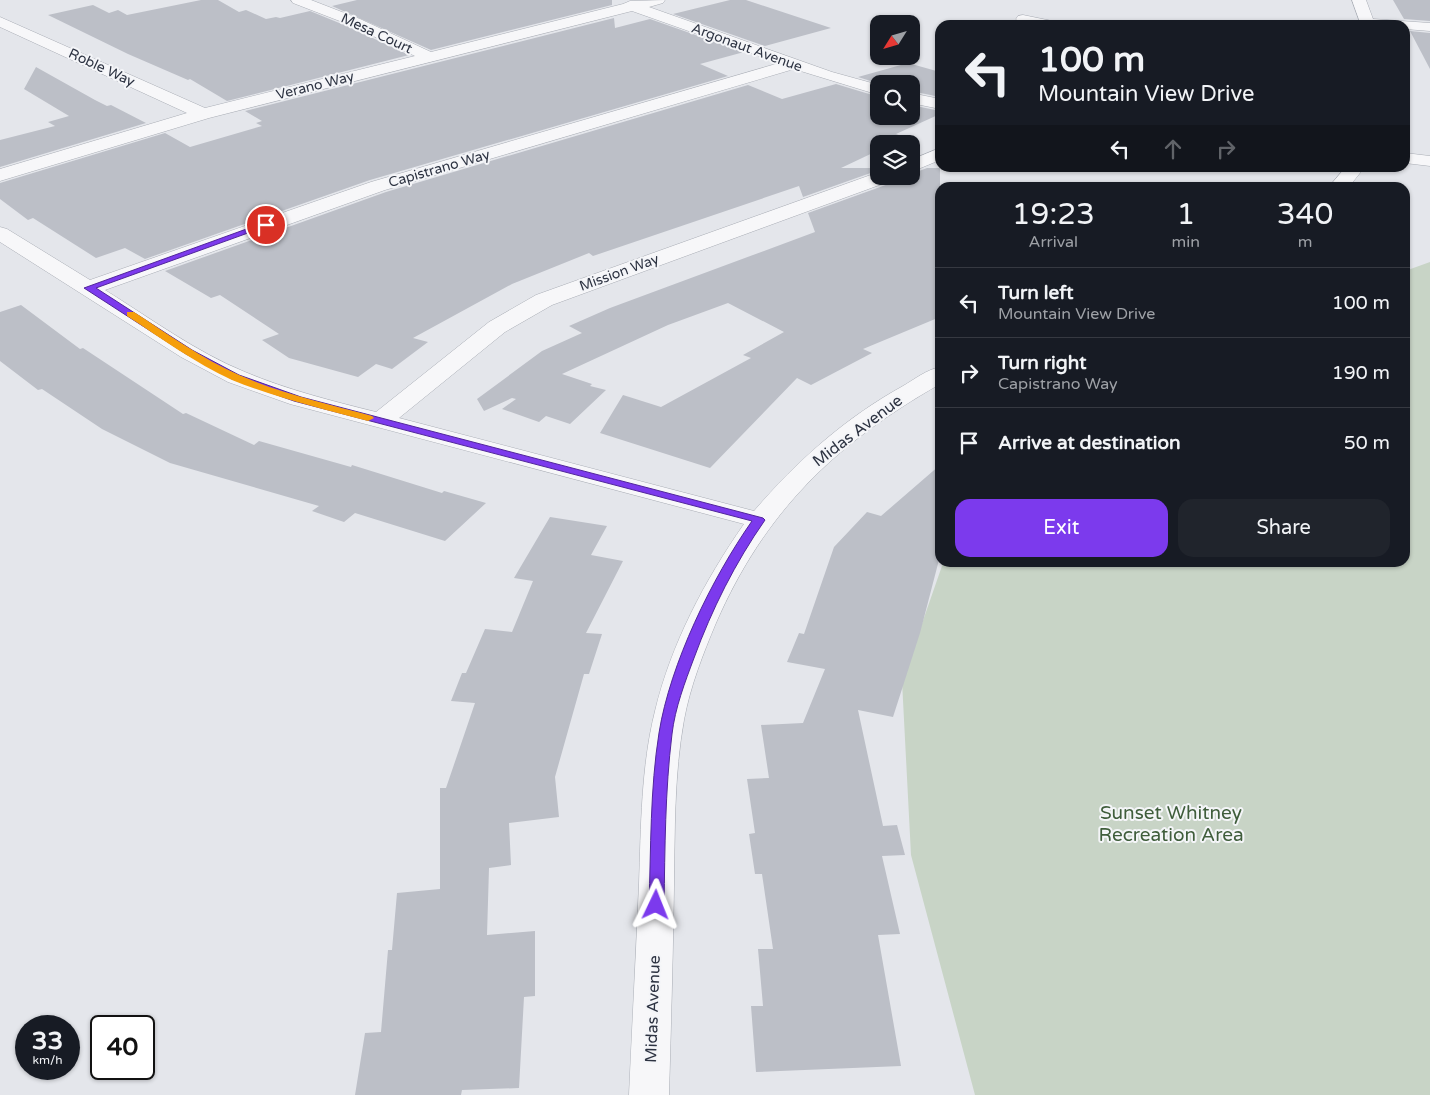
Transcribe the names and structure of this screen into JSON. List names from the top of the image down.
{
  "streets": {
    "street": [
      "Mesa Court",
      "Argonaut Avenue",
      "Roble Way",
      "Verano Way",
      "Capistrano Way",
      "Mission Way",
      "Midas Avenue"
    ]
  },
  "crossings": [
    ["Mesa Court", "Verano Way"],
    ["Argonaut Avenue", "Verano Way"],
    ["Argonaut Avenue", "Capistrano Way"],
    ["Roble Way", "Verano Way"]
  ],
  "parks": ["Sunset Whitney Recreation Area"],
  "north": "bottom left",
  "page": {
    "turn": ["100 m", "Mountain View Drive"],
    "eta": [
      "19:23",
      "Arrival",
      "1",
      "min",
      "340",
      "m"
    ],
    "list": [
      {
        "name": "Turn left",
        "note": "Mountain View Drive",
        "value": "100 m"
      },
      {
        "name": "Turn right",
        "note": "Capistrano Way",
        "value": "190 m"
      },
      {
        "name": "Arrive at destination",
        "value": "50 m"
      }
    ],
    "buttons": ["Exit", "Share"],
    "speed": "33 km/h",
    "limit": "40"
  }
}
